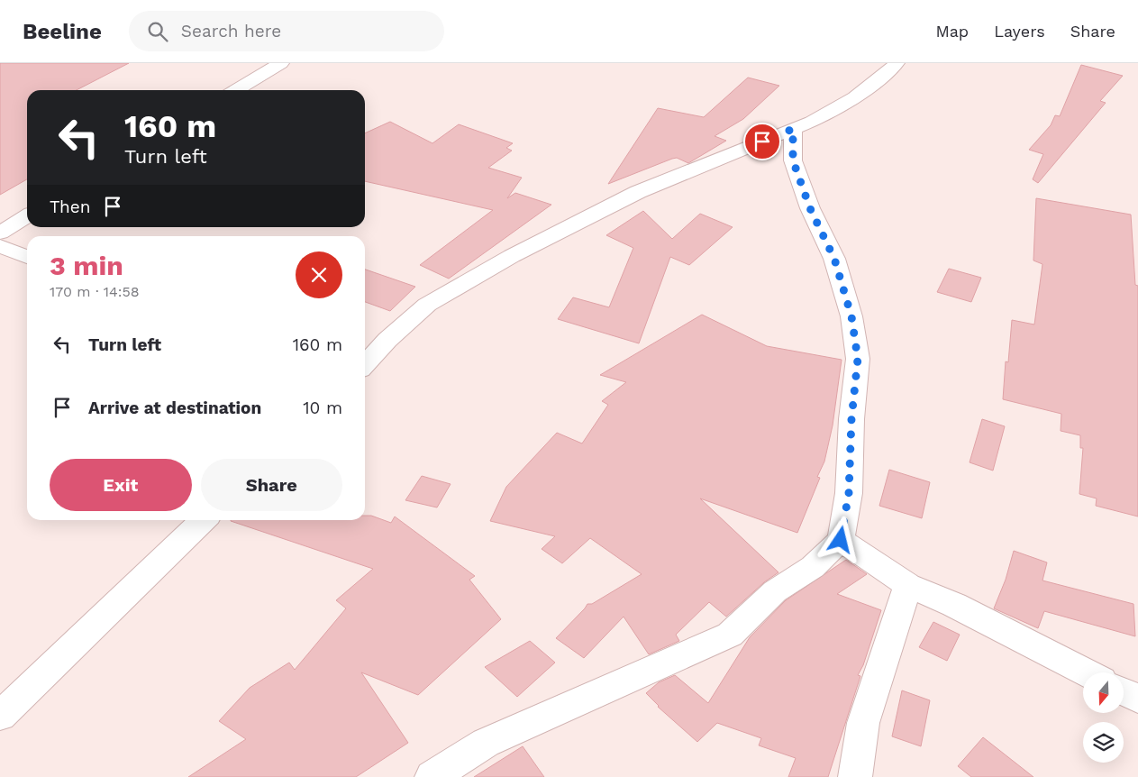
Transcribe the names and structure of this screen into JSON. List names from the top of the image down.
{
  "north": "bottom",
  "page": {
    "header": "Beeline",
    "search": "Search here",
    "nav": ["Map", "Layers", "Share"],
    "turn": ["160 m", "Turn left"],
    "then": "Then",
    "heading": ["3 min", "170 m · 14:58"],
    "list": [
      {
        "name": "Turn left",
        "value": "160 m"
      },
      {
        "name": "Arrive at destination",
        "value": "10 m"
      }
    ],
    "buttons": ["Exit", "Share"]
  }
}
